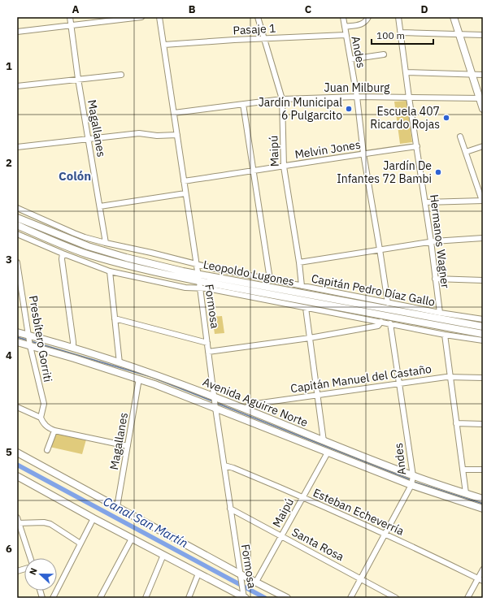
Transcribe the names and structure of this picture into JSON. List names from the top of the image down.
{
  "streets": {
    "main road": ["Leopoldo Lugones", "Avenida Aguirre Norte"],
    "street": [
      "Pasaje 1",
      "Andes",
      "Juan Milburg",
      "Magallanes",
      "Melvin Jones",
      "Maipú",
      "Hermanos Wagner",
      "Capitán Pedro Díaz Gallo",
      "Formosa",
      "Presbítero Gorriti",
      "Capitán Manuel del Castaño",
      "Esteban Echeverría",
      "Santa Rosa"
    ]
  },
  "crossings": [
    ["Pasaje 1", "Andes"],
    ["Pasaje 1", "Maipú"],
    ["Pasaje 1", "Formosa"],
    ["Andes", "Juan Milburg"],
    ["Andes", "Melvin Jones"],
    ["Andes", "Capitán Pedro Díaz Gallo"],
    ["Andes", "Capitán Manuel del Castaño"],
    ["Andes", "Avenida Aguirre Norte"],
    ["Andes", "Esteban Echeverría"],
    ["Andes", "Santa Rosa"],
    ["Juan Milburg", "Maipú"],
    ["Juan Milburg", "Hermanos Wagner"],
    ["Juan Milburg", "Formosa"],
    ["Magallanes", "Capitán Pedro Díaz Gallo"],
    ["Magallanes", "Avenida Aguirre Norte"],
    ["Melvin Jones", "Maipú"],
    ["Melvin Jones", "Hermanos Wagner"],
    ["Melvin Jones", "Formosa"],
    ["Maipú", "Capitán Pedro Díaz Gallo"],
    ["Maipú", "Avenida Aguirre Norte"],
    ["Maipú", "Esteban Echeverría"],
    ["Maipú", "Santa Rosa"],
    ["Hermanos Wagner", "Capitán Pedro Díaz Gallo"],
    ["Leopoldo Lugones", "Formosa"],
    ["Capitán Pedro Díaz Gallo", "Formosa"],
    ["Formosa", "Avenida Aguirre Norte"],
    ["Formosa", "Esteban Echeverría"],
    ["Formosa", "Santa Rosa"],
    ["Presbítero Gorriti", "Avenida Aguirre Norte"],
    ["Capitán Manuel del Castaño", "Avenida Aguirre Norte"]
  ],
  "districts": ["Colón"],
  "water": ["Canal San Martín"],
  "places": ["Jardín Municipal 6 Pulgarcito", "Escuela 407 Ricardo Rojas", "Jardín De Infantes 72 Bambi"],
  "scale_bar": "100 m",
  "north": "left",
  "grid": {
    "columns": [
      "A",
      "B",
      "C",
      "D"
    ],
    "rows": [
      "1",
      "2",
      "3",
      "4",
      "5",
      "6"
    ]
  }
}
